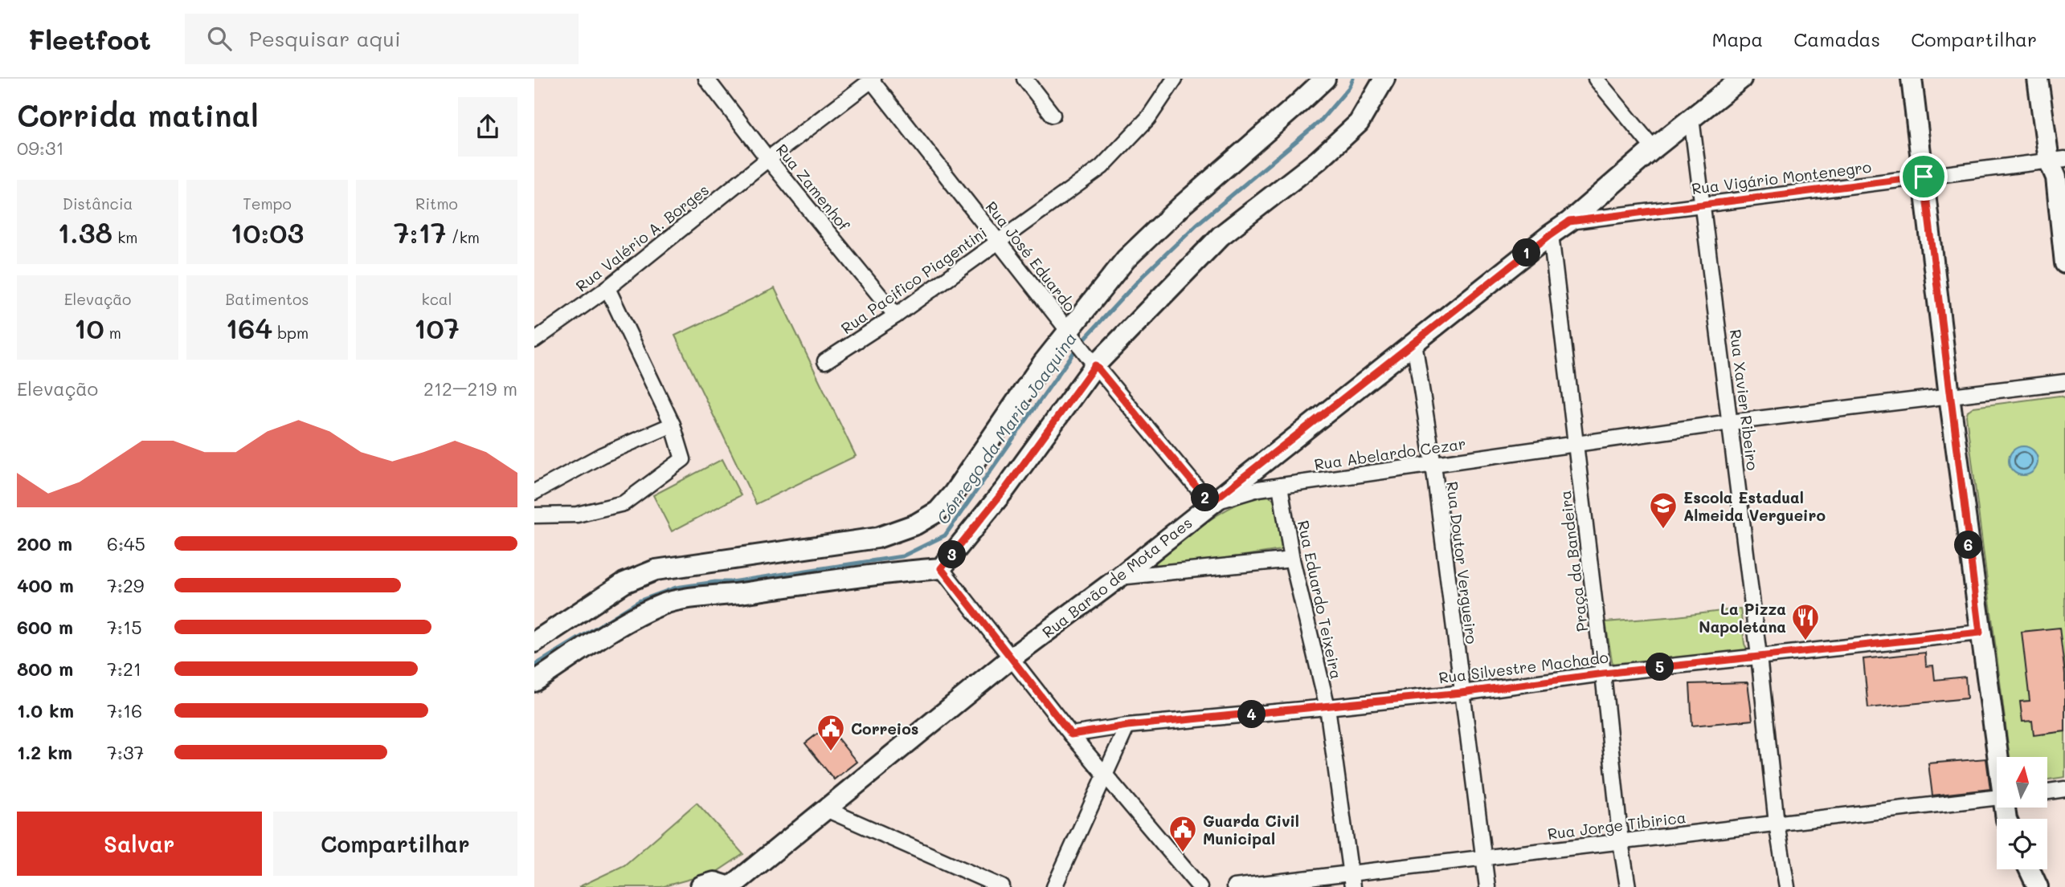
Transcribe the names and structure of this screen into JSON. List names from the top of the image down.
{
  "streets": {
    "main road": ["Rua Barão de Mota Paes"],
    "street": [
      "Rua Vigário Montenegro",
      "Rua Zamenhof",
      "Rua Valério A. Borges",
      "Rua José Eduardo",
      "Rua Pacifico Piagentini",
      "Rua Xavier Ribeiro",
      "Rua Abelardo Cezar",
      "Praça da Bandeira",
      "Rua Doutor Vergueiro",
      "Rua Eduardo Teixeira",
      "Rua Silvestre Machado",
      "Rua Jorge Tibirica"
    ]
  },
  "crossings": [
    ["Rua Vigário Montenegro", "Rua Xavier Ribeiro"],
    ["Rua Vigário Montenegro", "Rua Barão de Mota Paes"],
    ["Rua Zamenhof", "Rua Valério A. Borges"],
    ["Rua Zamenhof", "Rua Pacifico Piagentini"],
    ["Rua Valério A. Borges", "Rua José Eduardo"],
    ["Rua José Eduardo", "Rua Pacifico Piagentini"],
    ["Rua José Eduardo", "Rua Abelardo Cezar"],
    ["Rua José Eduardo", "Rua Barão de Mota Paes"],
    ["Rua Xavier Ribeiro", "Rua Abelardo Cezar"],
    ["Rua Xavier Ribeiro", "Rua Barão de Mota Paes"],
    ["Rua Xavier Ribeiro", "Rua Silvestre Machado"],
    ["Rua Xavier Ribeiro", "Rua Jorge Tibirica"],
    ["Rua Abelardo Cezar", "Praça da Bandeira"],
    ["Rua Abelardo Cezar", "Rua Doutor Vergueiro"],
    ["Rua Abelardo Cezar", "Rua Barão de Mota Paes"],
    ["Rua Abelardo Cezar", "Rua Eduardo Teixeira"],
    ["Praça da Bandeira", "Rua Barão de Mota Paes"],
    ["Praça da Bandeira", "Rua Silvestre Machado"],
    ["Praça da Bandeira", "Rua Jorge Tibirica"],
    ["Rua Doutor Vergueiro", "Rua Barão de Mota Paes"],
    ["Rua Doutor Vergueiro", "Rua Silvestre Machado"],
    ["Rua Doutor Vergueiro", "Rua Jorge Tibirica"],
    ["Rua Eduardo Teixeira", "Rua Silvestre Machado"],
    ["Rua Eduardo Teixeira", "Rua Jorge Tibirica"]
  ],
  "water": ["Córrego da Maria Joaquina"],
  "places": {
    "school or university": ["Escola Estadual Almeida Vergueiro"],
    "restaurant": ["La Pizza Napoletana"],
    "public building": ["Correios", "Guarda Civil Municipal"]
  },
  "north": "top",
  "page": {
    "header": "Fleetfoot",
    "search": "Pesquisar aqui",
    "nav": ["Mapa", "Camadas", "Compartilhar"],
    "heading": ["Corrida matinal", "09:31"],
    "stats": [
      ["Distância", "1.38 km"],
      ["Tempo", "10:03"],
      ["Ritmo", "7:17 /km"],
      ["Elevação", "10 m"],
      ["Batimentos", "164 bpm"],
      ["kcal", "107"]
    ],
    "pins": [
      "1",
      "2",
      "6",
      "3",
      "5",
      "4"
    ],
    "chart": ["Elevação", "212–219 m"],
    "list": [
      {
        "name": "200 m",
        "note": "6:45"
      },
      {
        "name": "400 m",
        "note": "7:29"
      },
      {
        "name": "600 m",
        "note": "7:15"
      },
      {
        "name": "800 m",
        "note": "7:21"
      },
      {
        "name": "1.0 km",
        "note": "7:16"
      },
      {
        "name": "1.2 km",
        "note": "7:37"
      }
    ],
    "buttons": ["Salvar", "Compartilhar"]
  }
}
